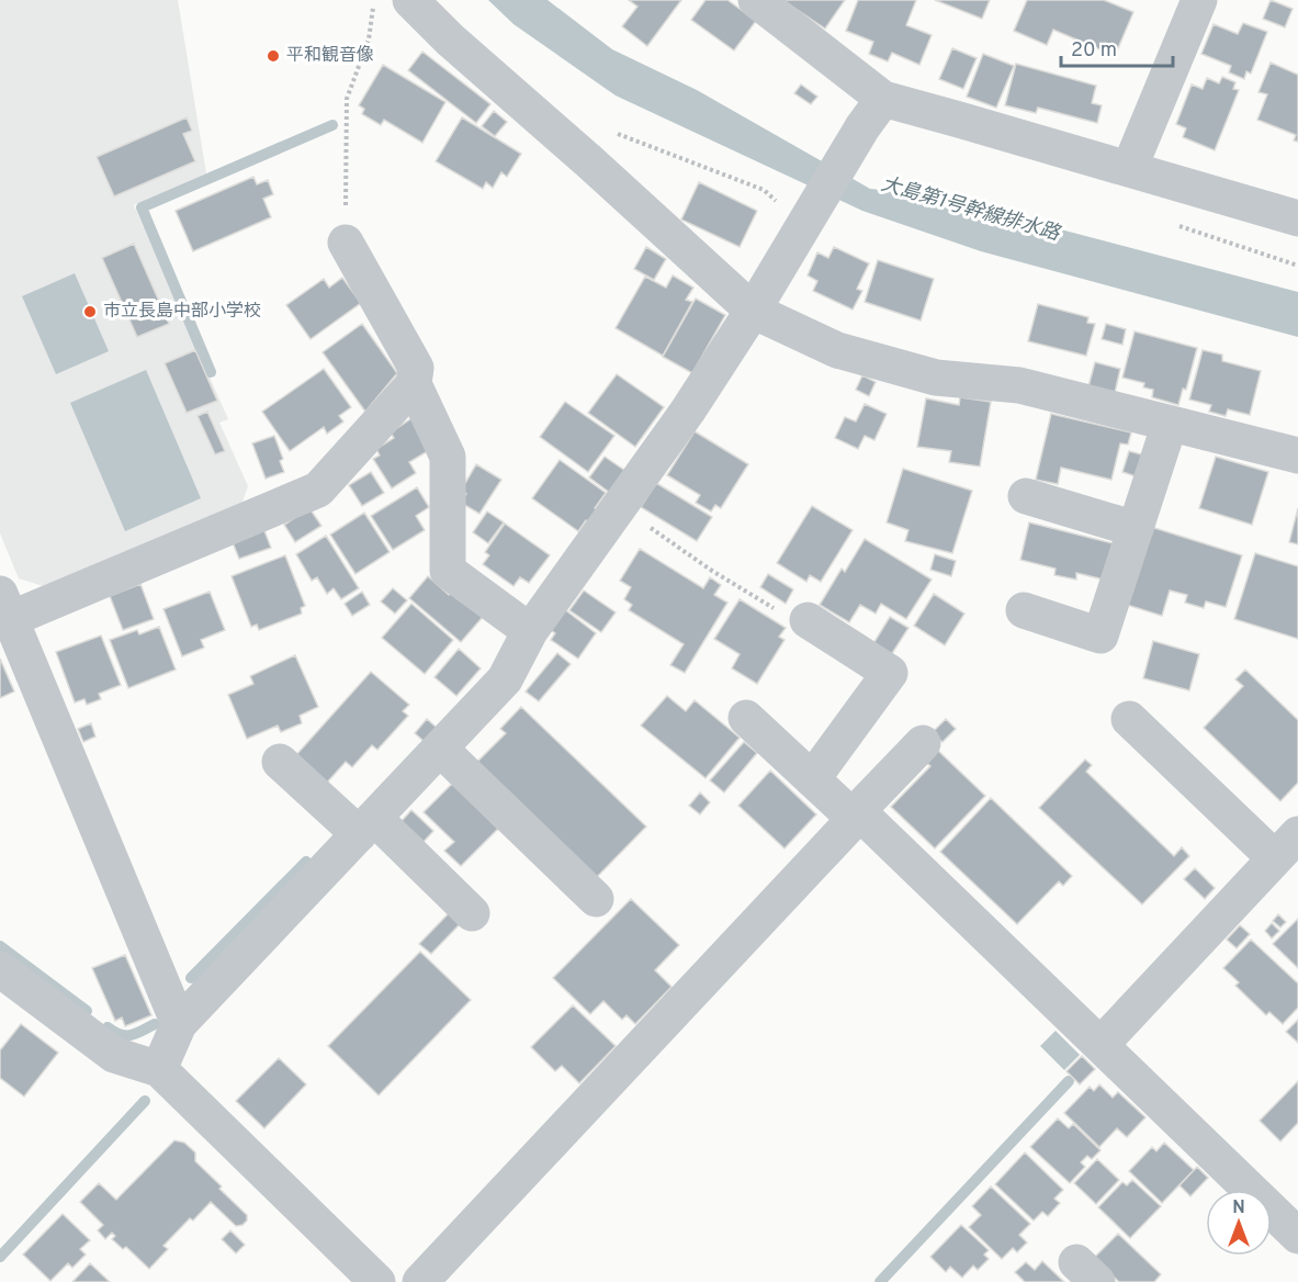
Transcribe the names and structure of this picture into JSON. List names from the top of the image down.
{
  "water": ["大島第1号幹線排水路"],
  "places": ["平和観音像", "市立長島中部小学校"],
  "scale_bar": "20 m",
  "north": "top"
}
